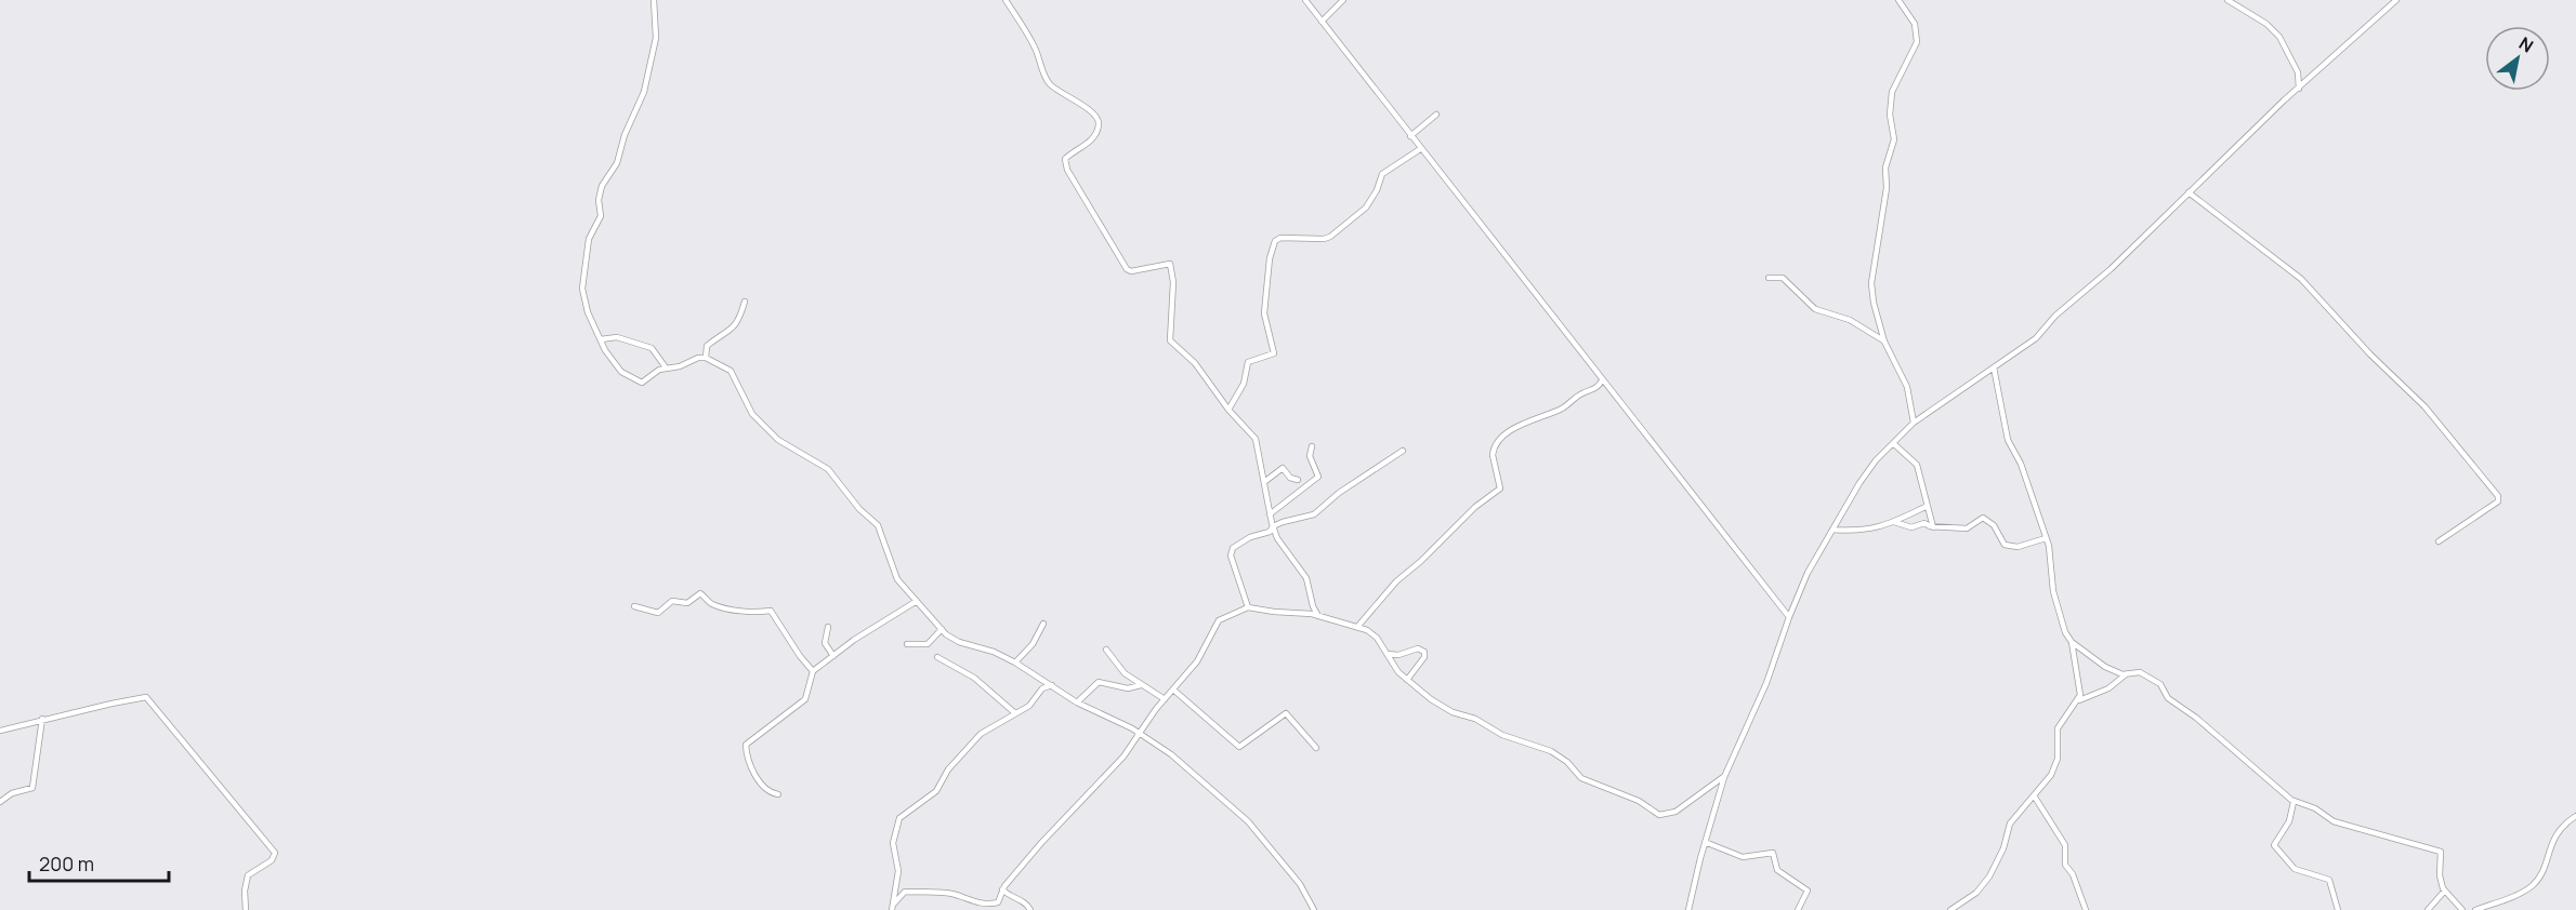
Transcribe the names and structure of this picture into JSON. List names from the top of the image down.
{
  "scale_bar": "200 m",
  "north": "top right"
}
